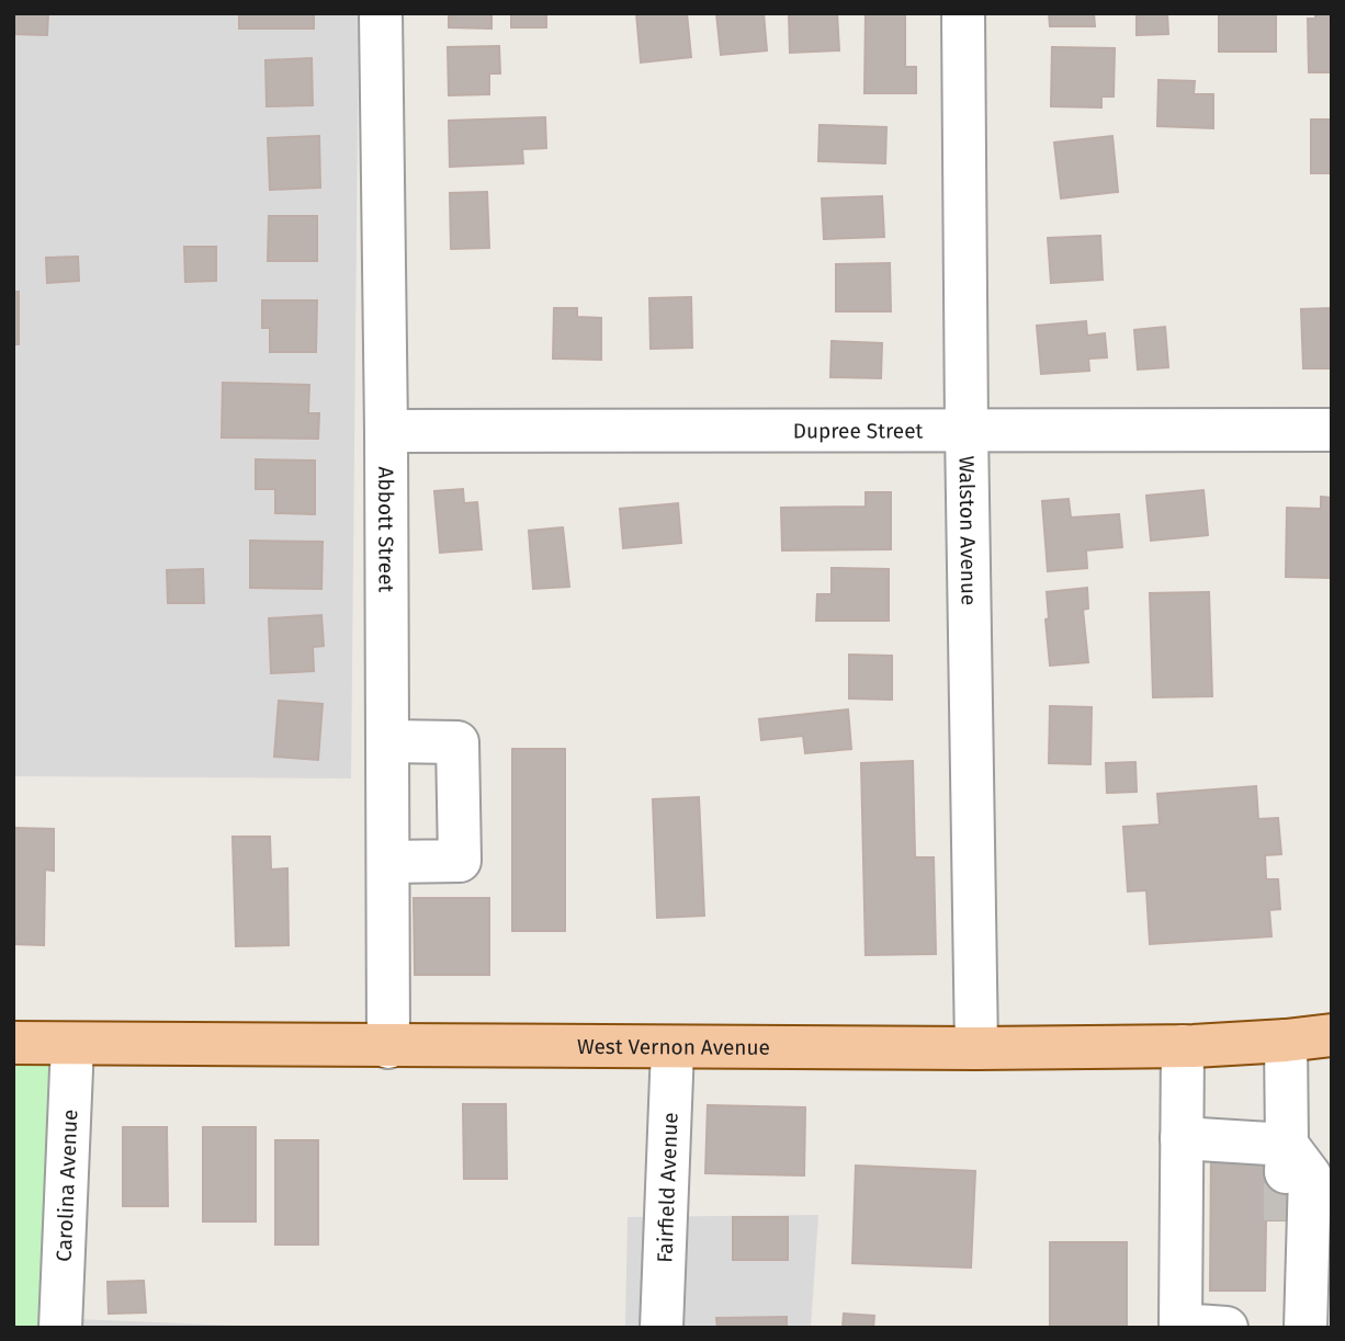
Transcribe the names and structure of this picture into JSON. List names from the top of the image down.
{
  "streets": {
    "main road": ["West Vernon Avenue"],
    "street": [
      "Dupree Street",
      "Abbott Street",
      "Walston Avenue",
      "Carolina Avenue",
      "Fairfield Avenue"
    ]
  },
  "crossings": [
    ["Dupree Street", "Abbott Street"],
    ["Dupree Street", "Walston Avenue"],
    ["Abbott Street", "West Vernon Avenue"],
    ["Walston Avenue", "West Vernon Avenue"],
    ["West Vernon Avenue", "Carolina Avenue"],
    ["West Vernon Avenue", "Fairfield Avenue"]
  ]
}
